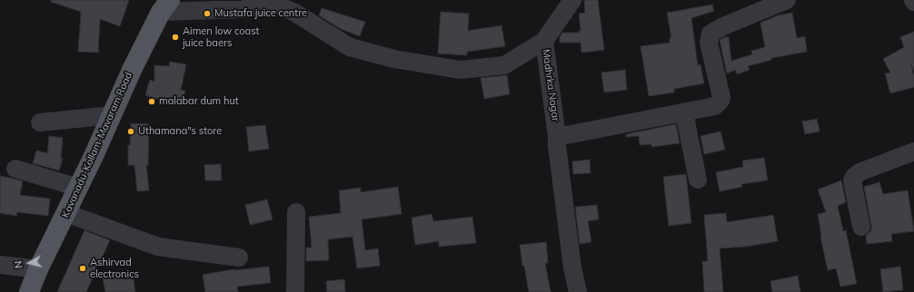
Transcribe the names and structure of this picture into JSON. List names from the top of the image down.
{
  "streets": {
    "main road": ["Kavanadu-Kollam-Mavaram Road"],
    "street": ["Madhrka Nagar"]
  },
  "places": [
    "Mustafa juice centre",
    "Aimen low coast juice baers",
    "malabar dum hut",
    "Uthamana\"s store",
    "Ashirvad electronics"
  ],
  "north": "left"
}
